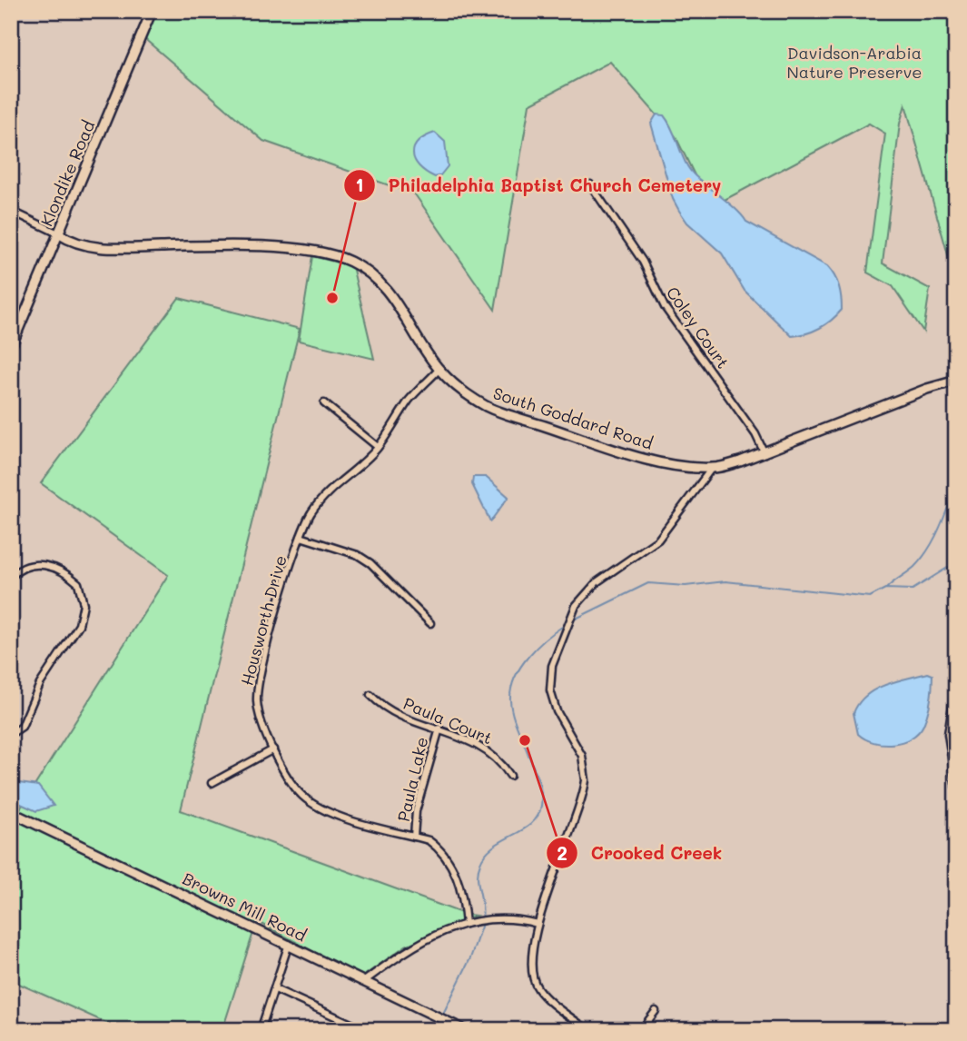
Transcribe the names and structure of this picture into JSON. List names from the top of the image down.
{
  "streets": {
    "street": [
      "Klondike Road",
      "Coley Court",
      "South Goddard Road",
      "Housworth Drive",
      "Paula Court",
      "Paula Lake",
      "Browns Mill Road"
    ]
  },
  "crossings": [
    ["Klondike Road", "South Goddard Road"],
    ["Coley Court", "South Goddard Road"],
    ["South Goddard Road", "Housworth Drive"],
    ["Housworth Drive", "Paula Lake"],
    ["Paula Court", "Paula Lake"]
  ],
  "parks": ["Davidson-Arabia Nature Preserve"],
  "places": ["Philadelphia Baptist Church Cemetery", "Crooked Creek"]
}
